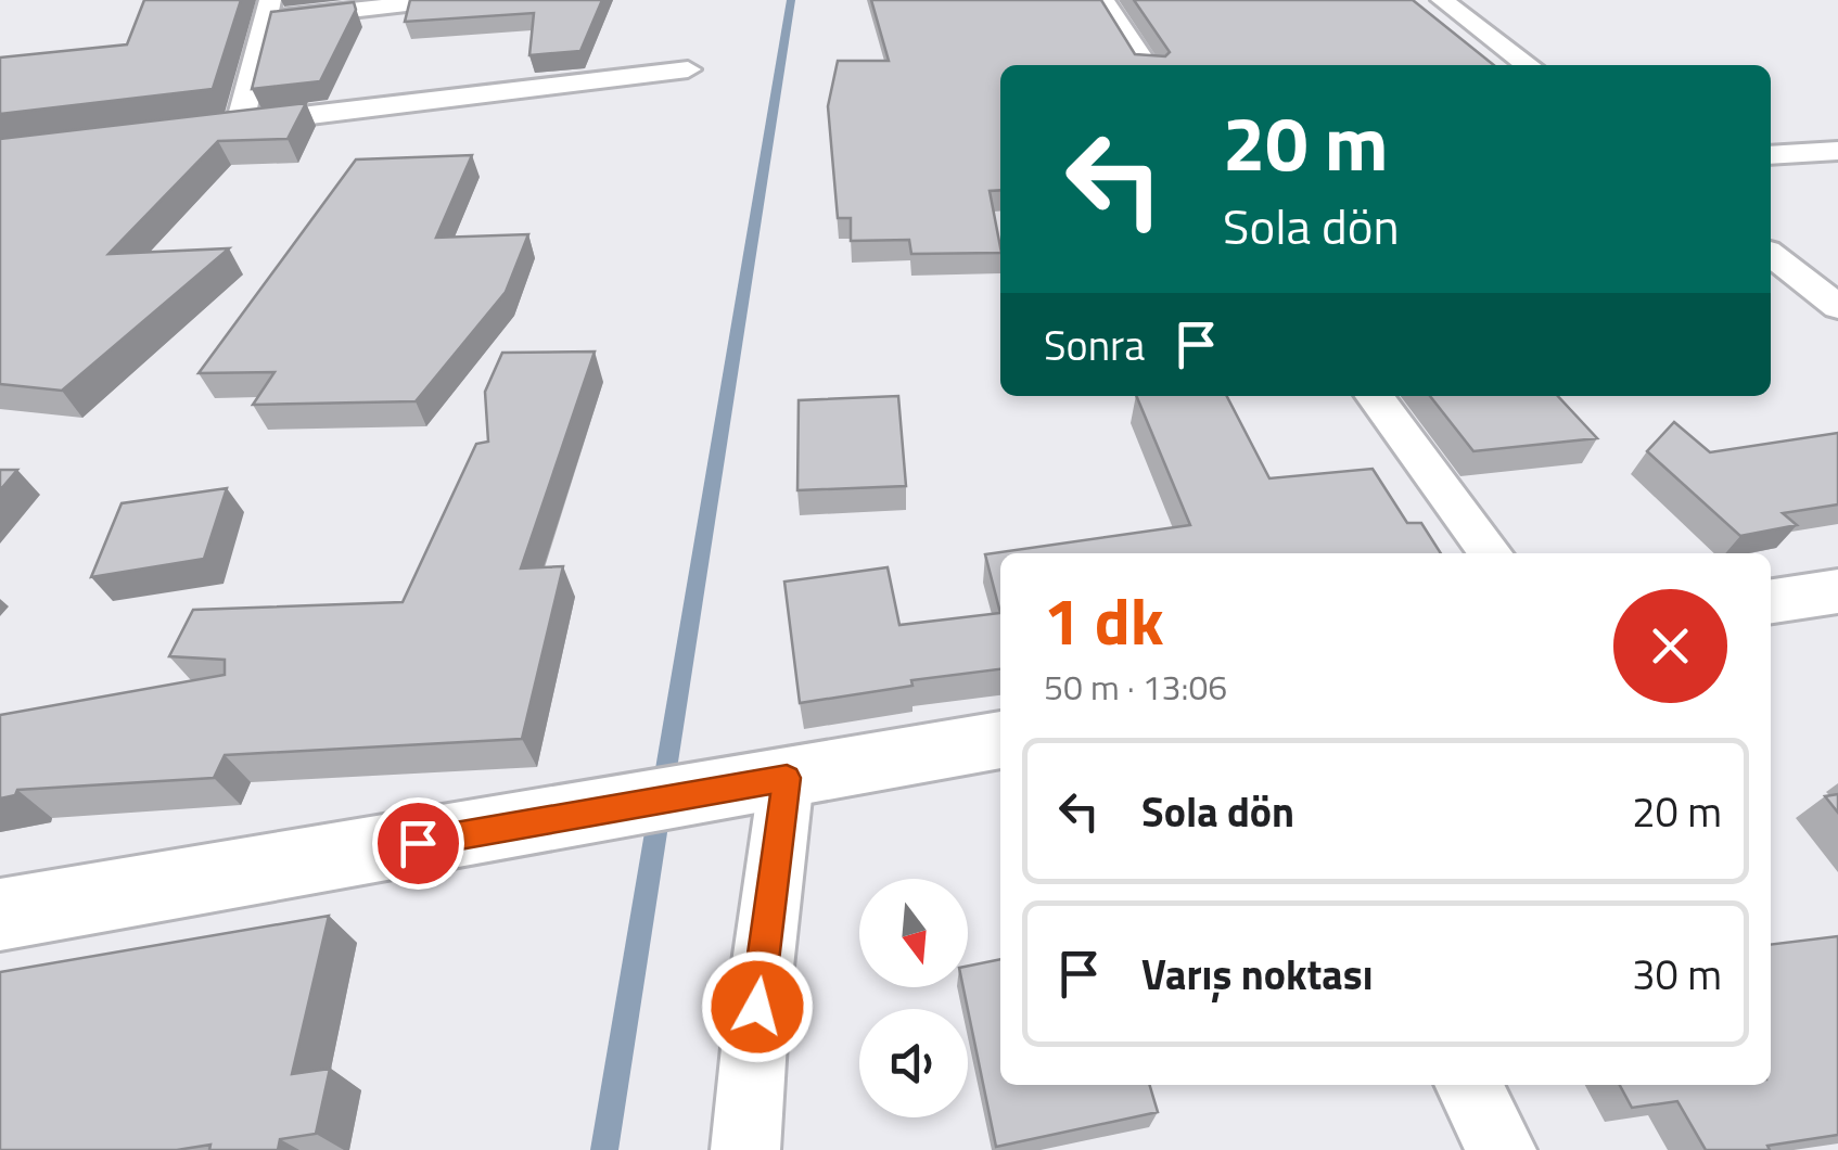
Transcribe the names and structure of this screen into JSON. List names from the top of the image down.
{
  "north": "bottom",
  "page": {
    "turn": ["20 m", "Sola dön"],
    "then": "Sonra",
    "heading": ["1 dk", "50 m · 13:06"],
    "list": [
      {
        "name": "Sola dön",
        "value": "20 m"
      },
      {
        "name": "Varış noktası",
        "value": "30 m"
      }
    ]
  }
}
